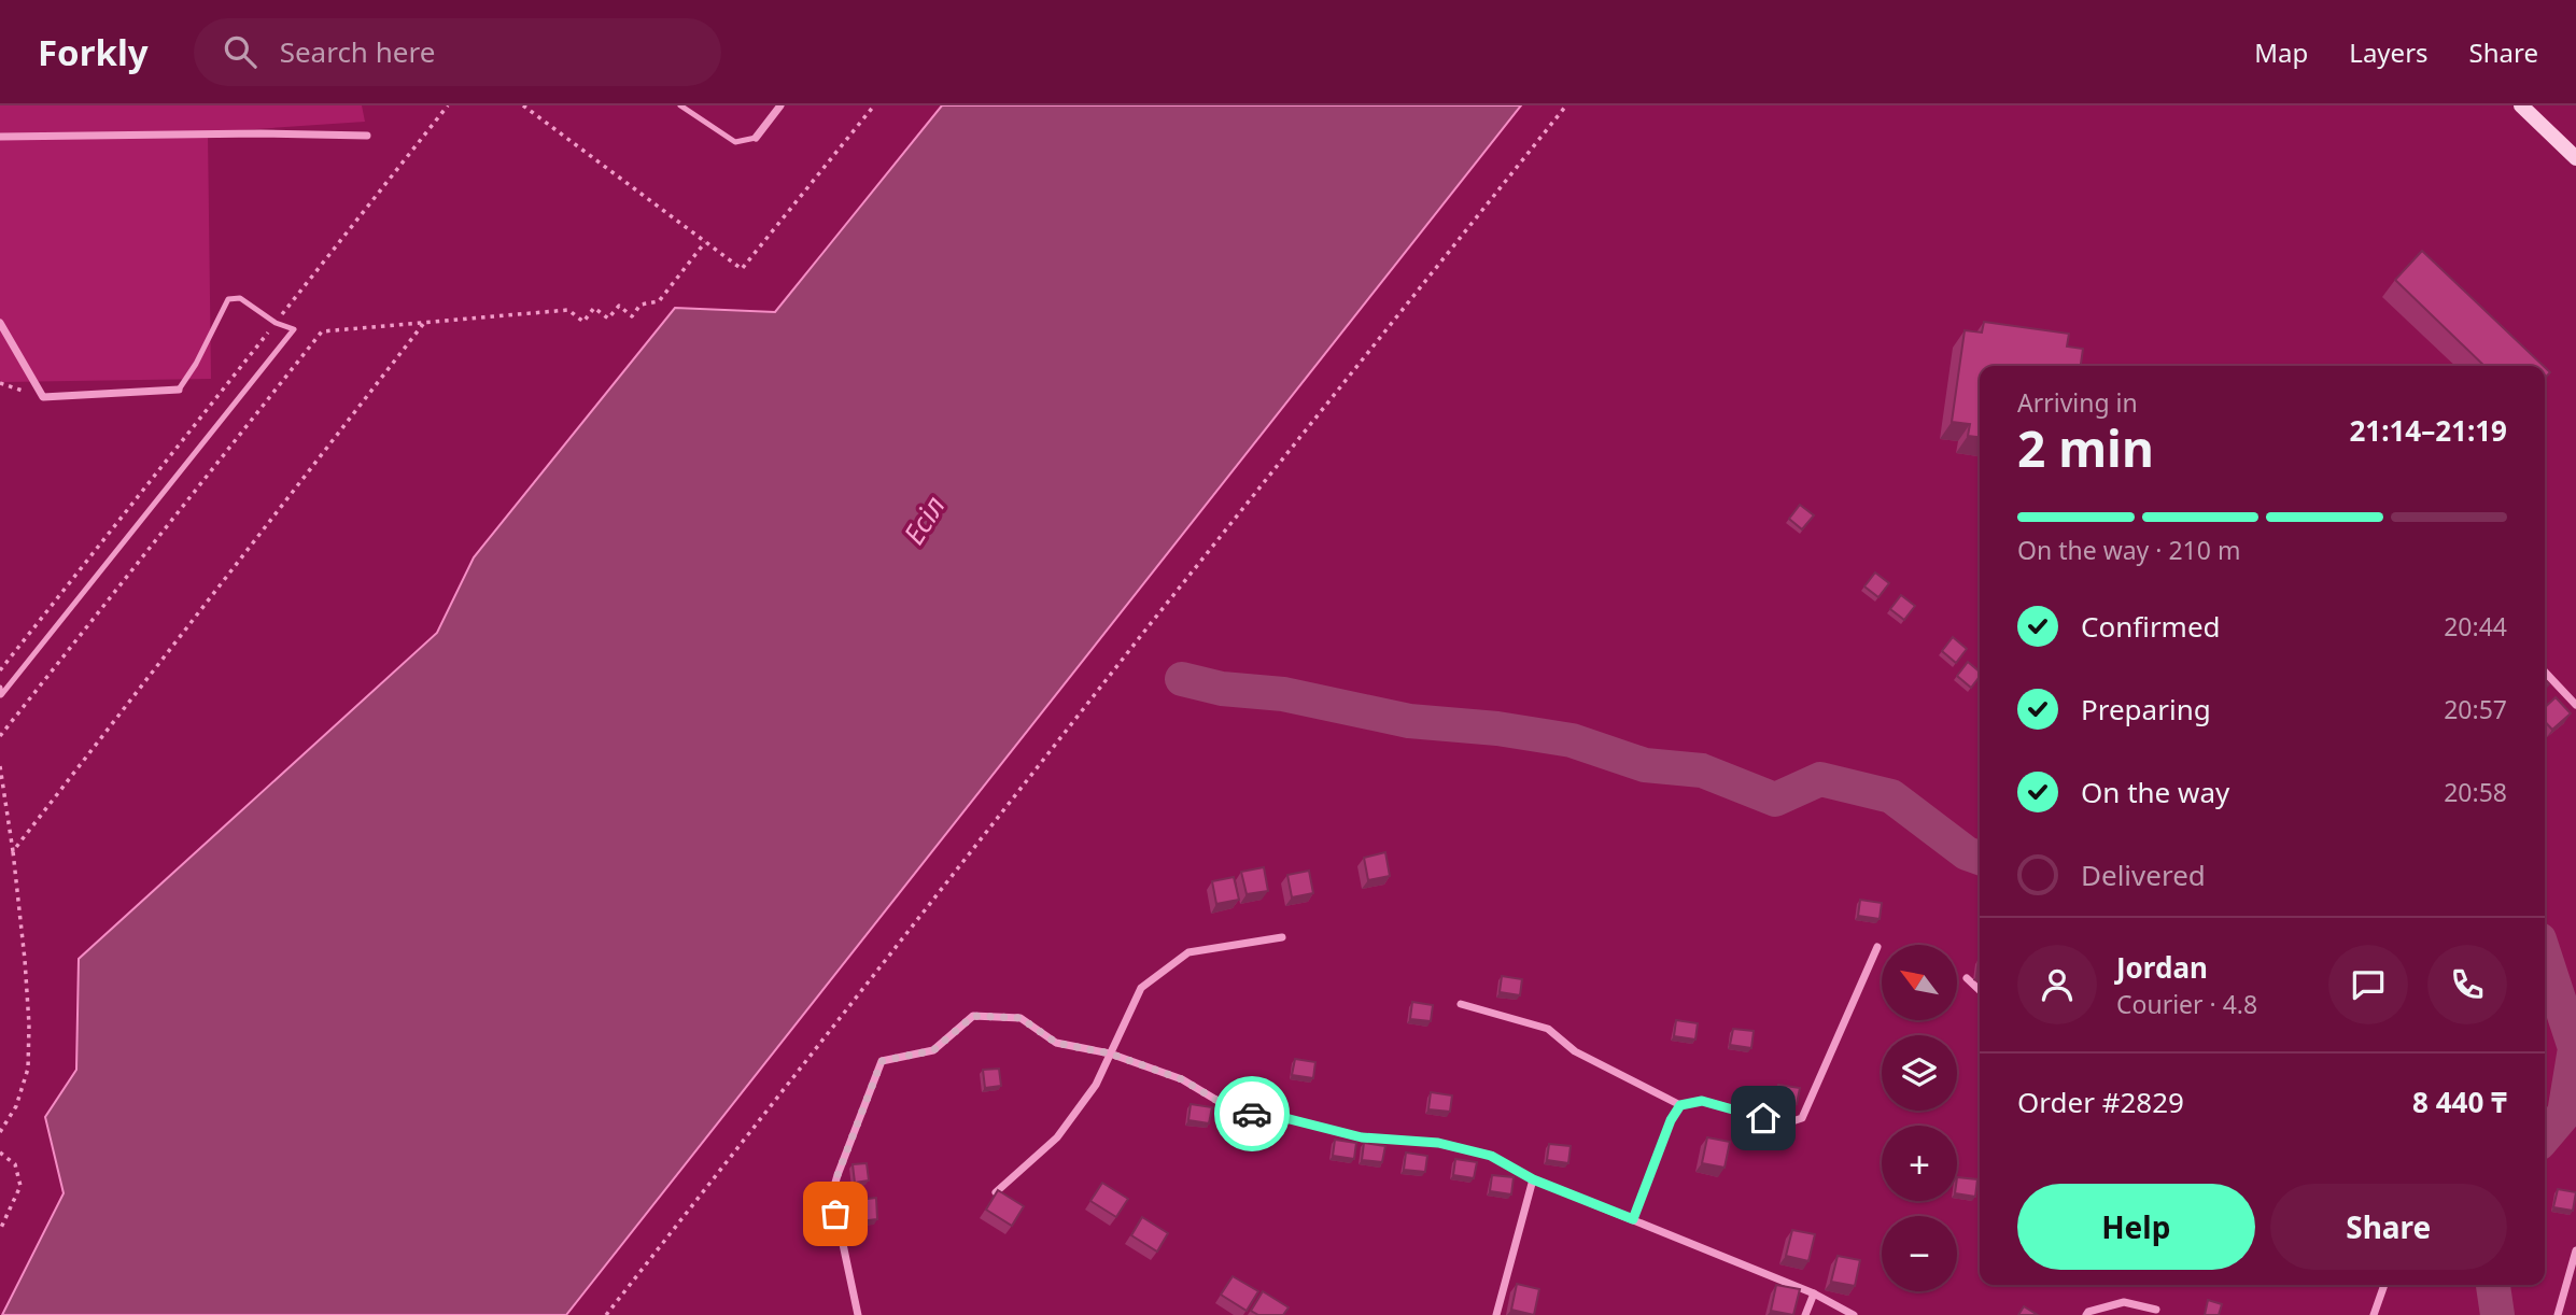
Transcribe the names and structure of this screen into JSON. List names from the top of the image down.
{
  "water": ["Есіл"],
  "north": "top left",
  "page": {
    "header": "Forkly",
    "search": "Search here",
    "nav": ["Map", "Layers", "Share"],
    "heading": ["2 min", "Arriving in", "21:14–21:19"],
    "panel": [
      "Jordan",
      "Courier · 4.8",
      "Order #2829",
      "8 440 ₸"
    ],
    "bar": "On the way · 210 m",
    "list": [
      ["Confirmed", "20:44"],
      ["Preparing", "20:57"],
      ["On the way", "20:58"],
      "Delivered"
    ],
    "map_buttons": ["+", "−"],
    "buttons": ["Help", "Share"]
  }
}
